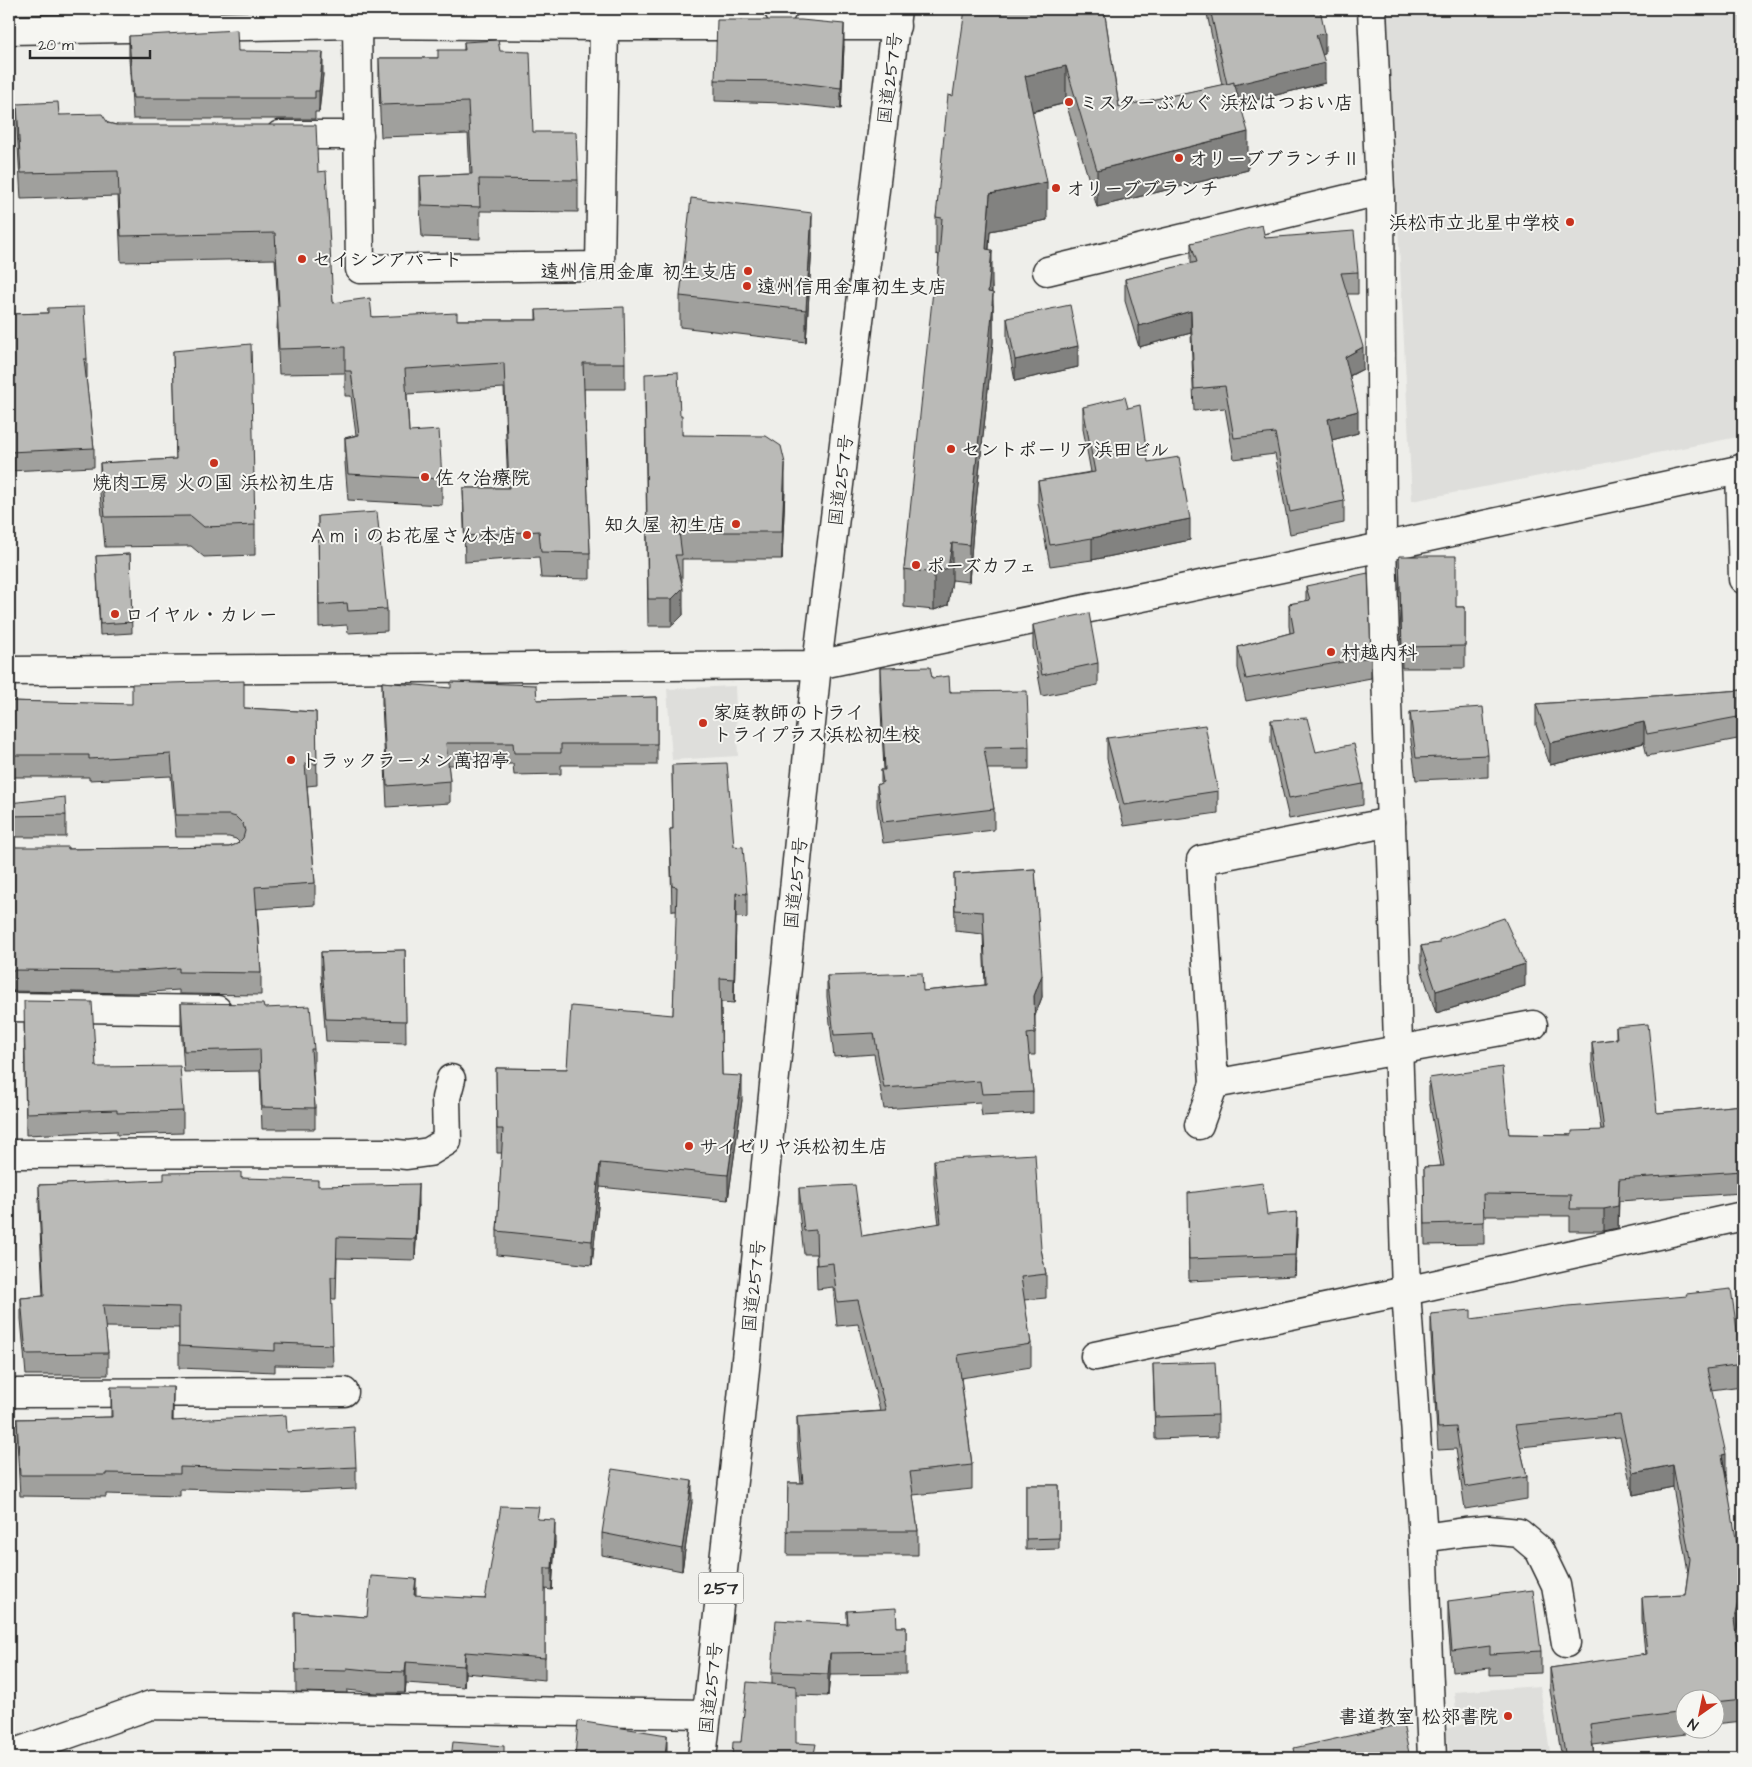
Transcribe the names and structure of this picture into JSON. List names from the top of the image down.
{
  "streets": {
    "main road": ["国道257号", "257"]
  },
  "places": [
    "ミスターぶんぐ 浜松はつおい店",
    "オリーブブランチⅡ",
    "オリーブブランチ",
    "浜松市立北星中学校",
    "セイシンアパート",
    "遠州信用金庫 初生支店",
    "遠州信用金庫初生支店",
    "セントポーリア浜田ビル",
    "焼肉工房 火の国 浜松初生店",
    "佐々治療院",
    "知久屋 初生店",
    "Ａｍｉのお花屋さん本店",
    "ポーズカフェ",
    "ロイヤル・カレー",
    "村越内科",
    "家庭教師のトライ トライプラス浜松初生校",
    "トラックラーメン萬招亭",
    "サイゼリヤ浜松初生店",
    "書道教室 松郊書院"
  ],
  "scale_bar": "20 m",
  "north": "bottom left"
}
